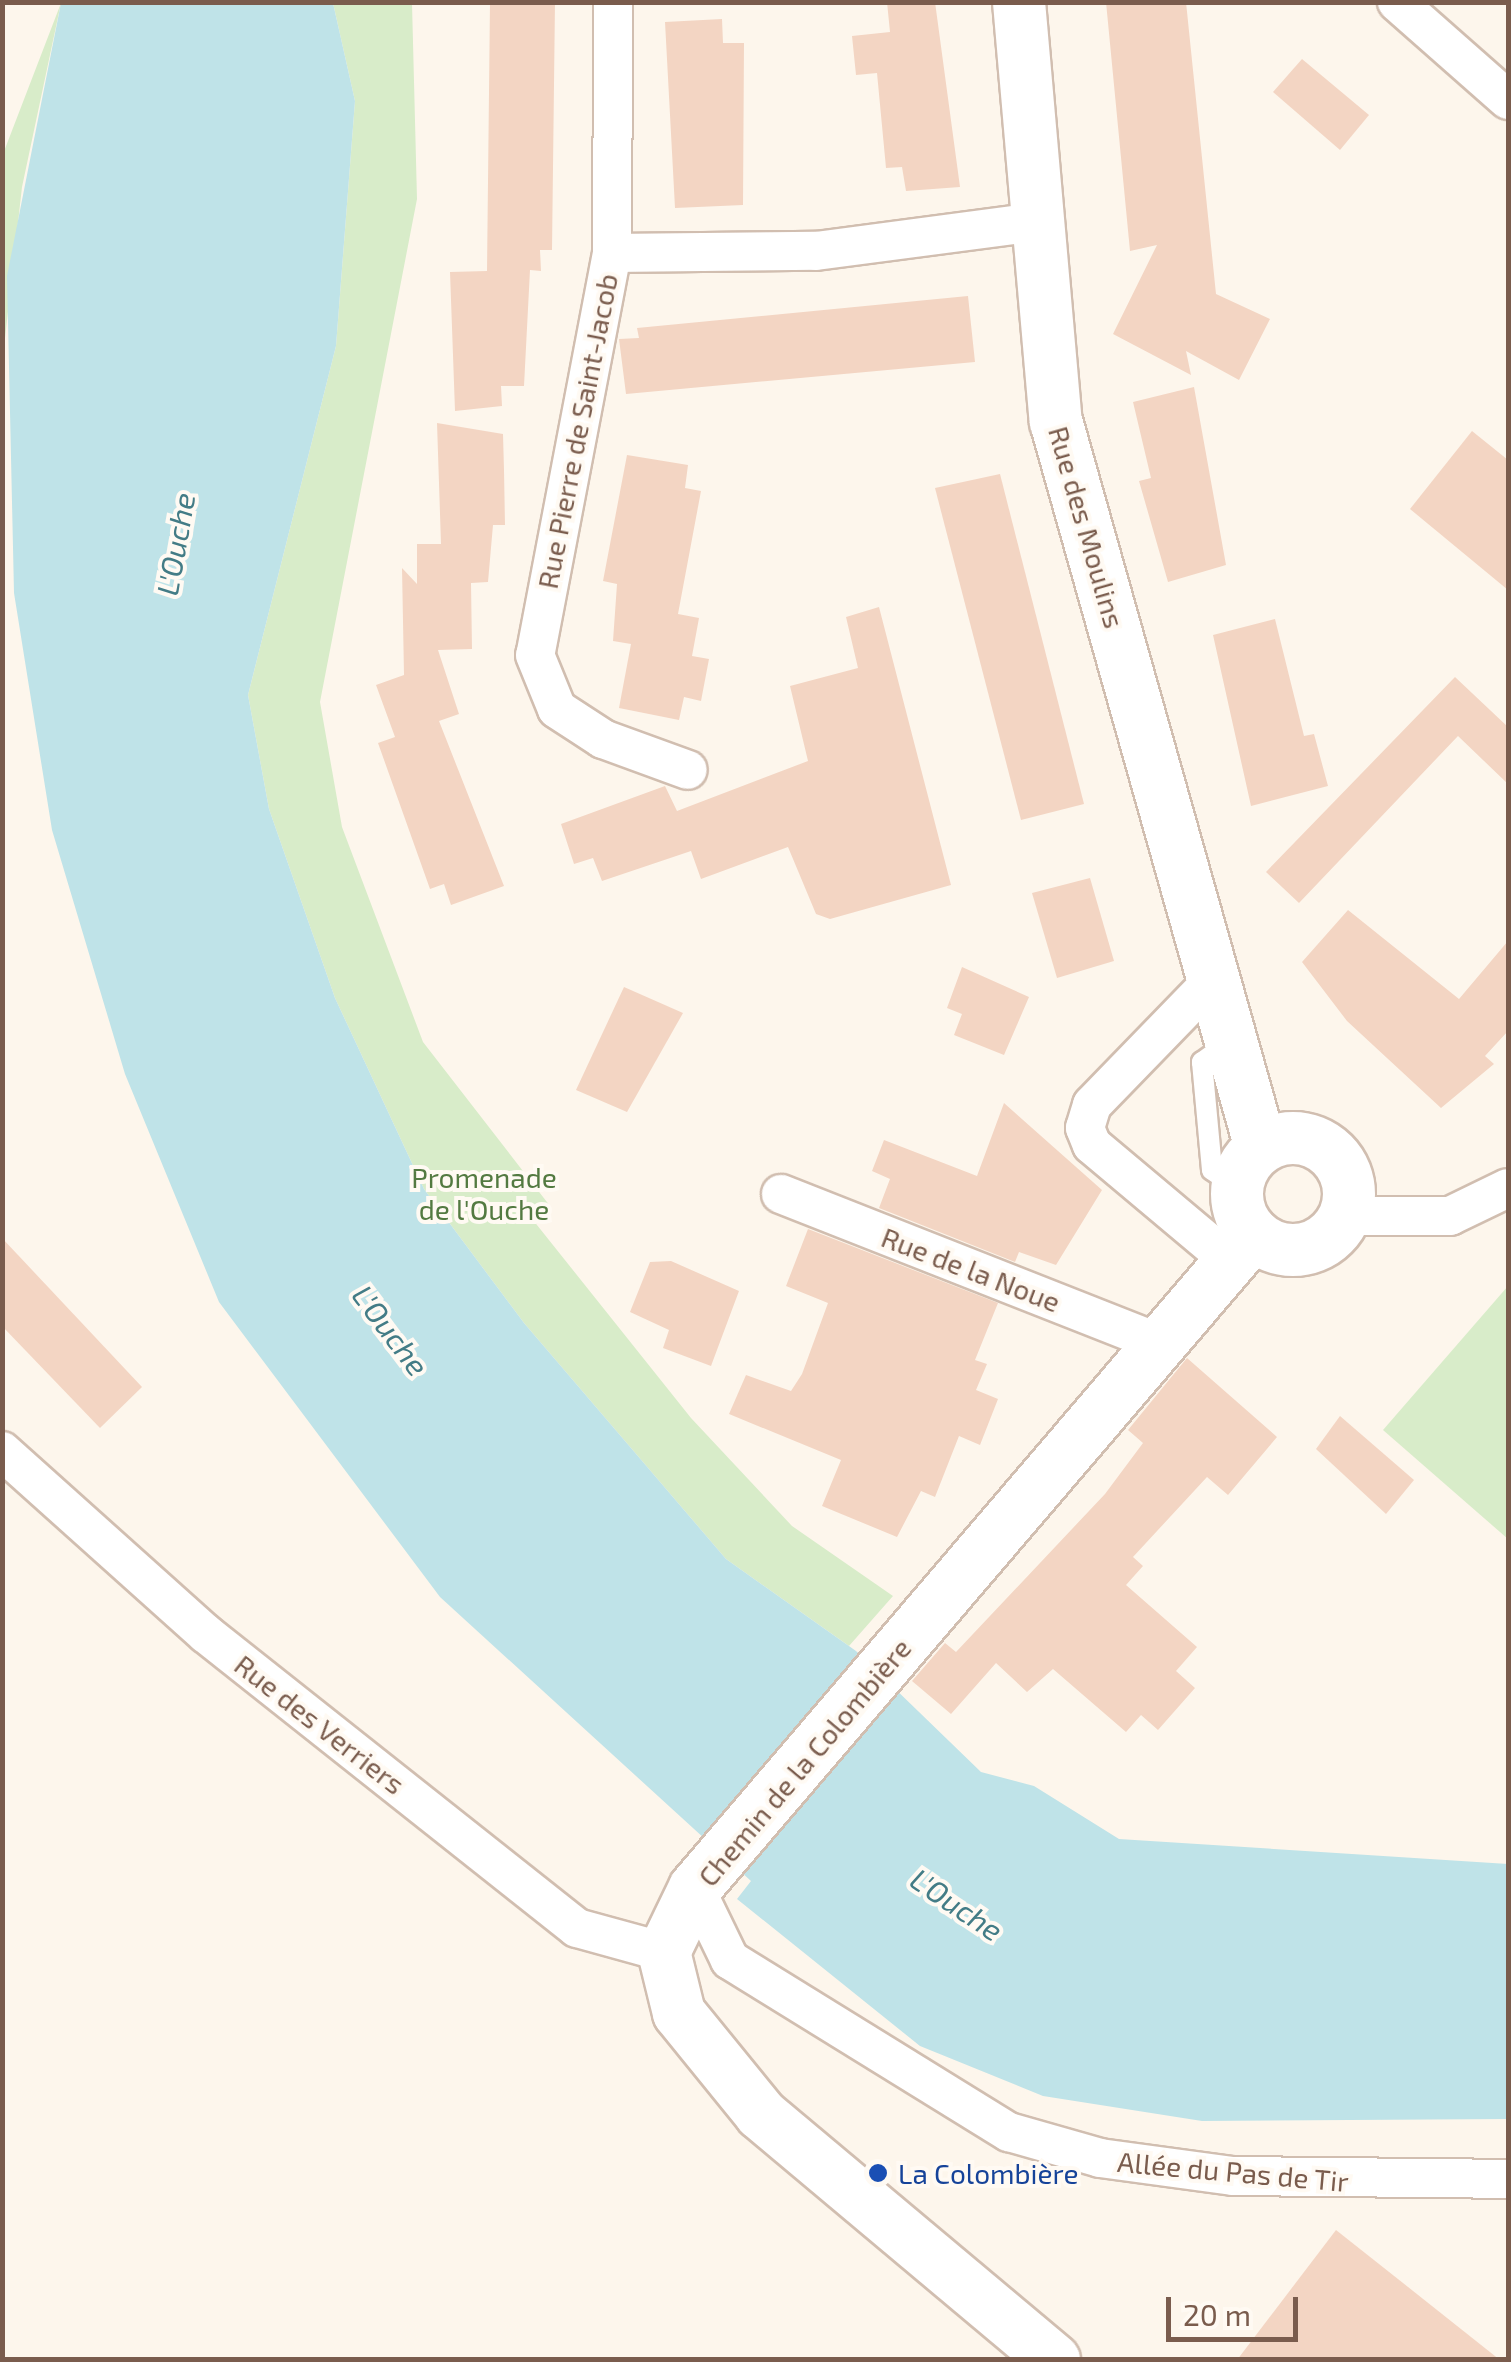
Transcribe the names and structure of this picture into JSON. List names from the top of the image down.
{
  "streets": {
    "street": [
      "Rue Pierre de Saint-Jacob",
      "Rue des Moulins",
      "Rue de la Noue",
      "Rue des Verriers",
      "Chemin de la Colombière",
      "Allée du Pas de Tir"
    ]
  },
  "crossings": [
    ["Rue des Moulins", "Chemin de la Colombière"],
    ["Rue de la Noue", "Chemin de la Colombière"],
    ["Rue des Verriers", "Chemin de la Colombière"],
    ["Chemin de la Colombière", "Allée du Pas de Tir"]
  ],
  "water": ["L'Ouche"],
  "parks": ["Promenade de l'Ouche"],
  "places": ["La Colombière"],
  "scale_bar": "20 m"
}
